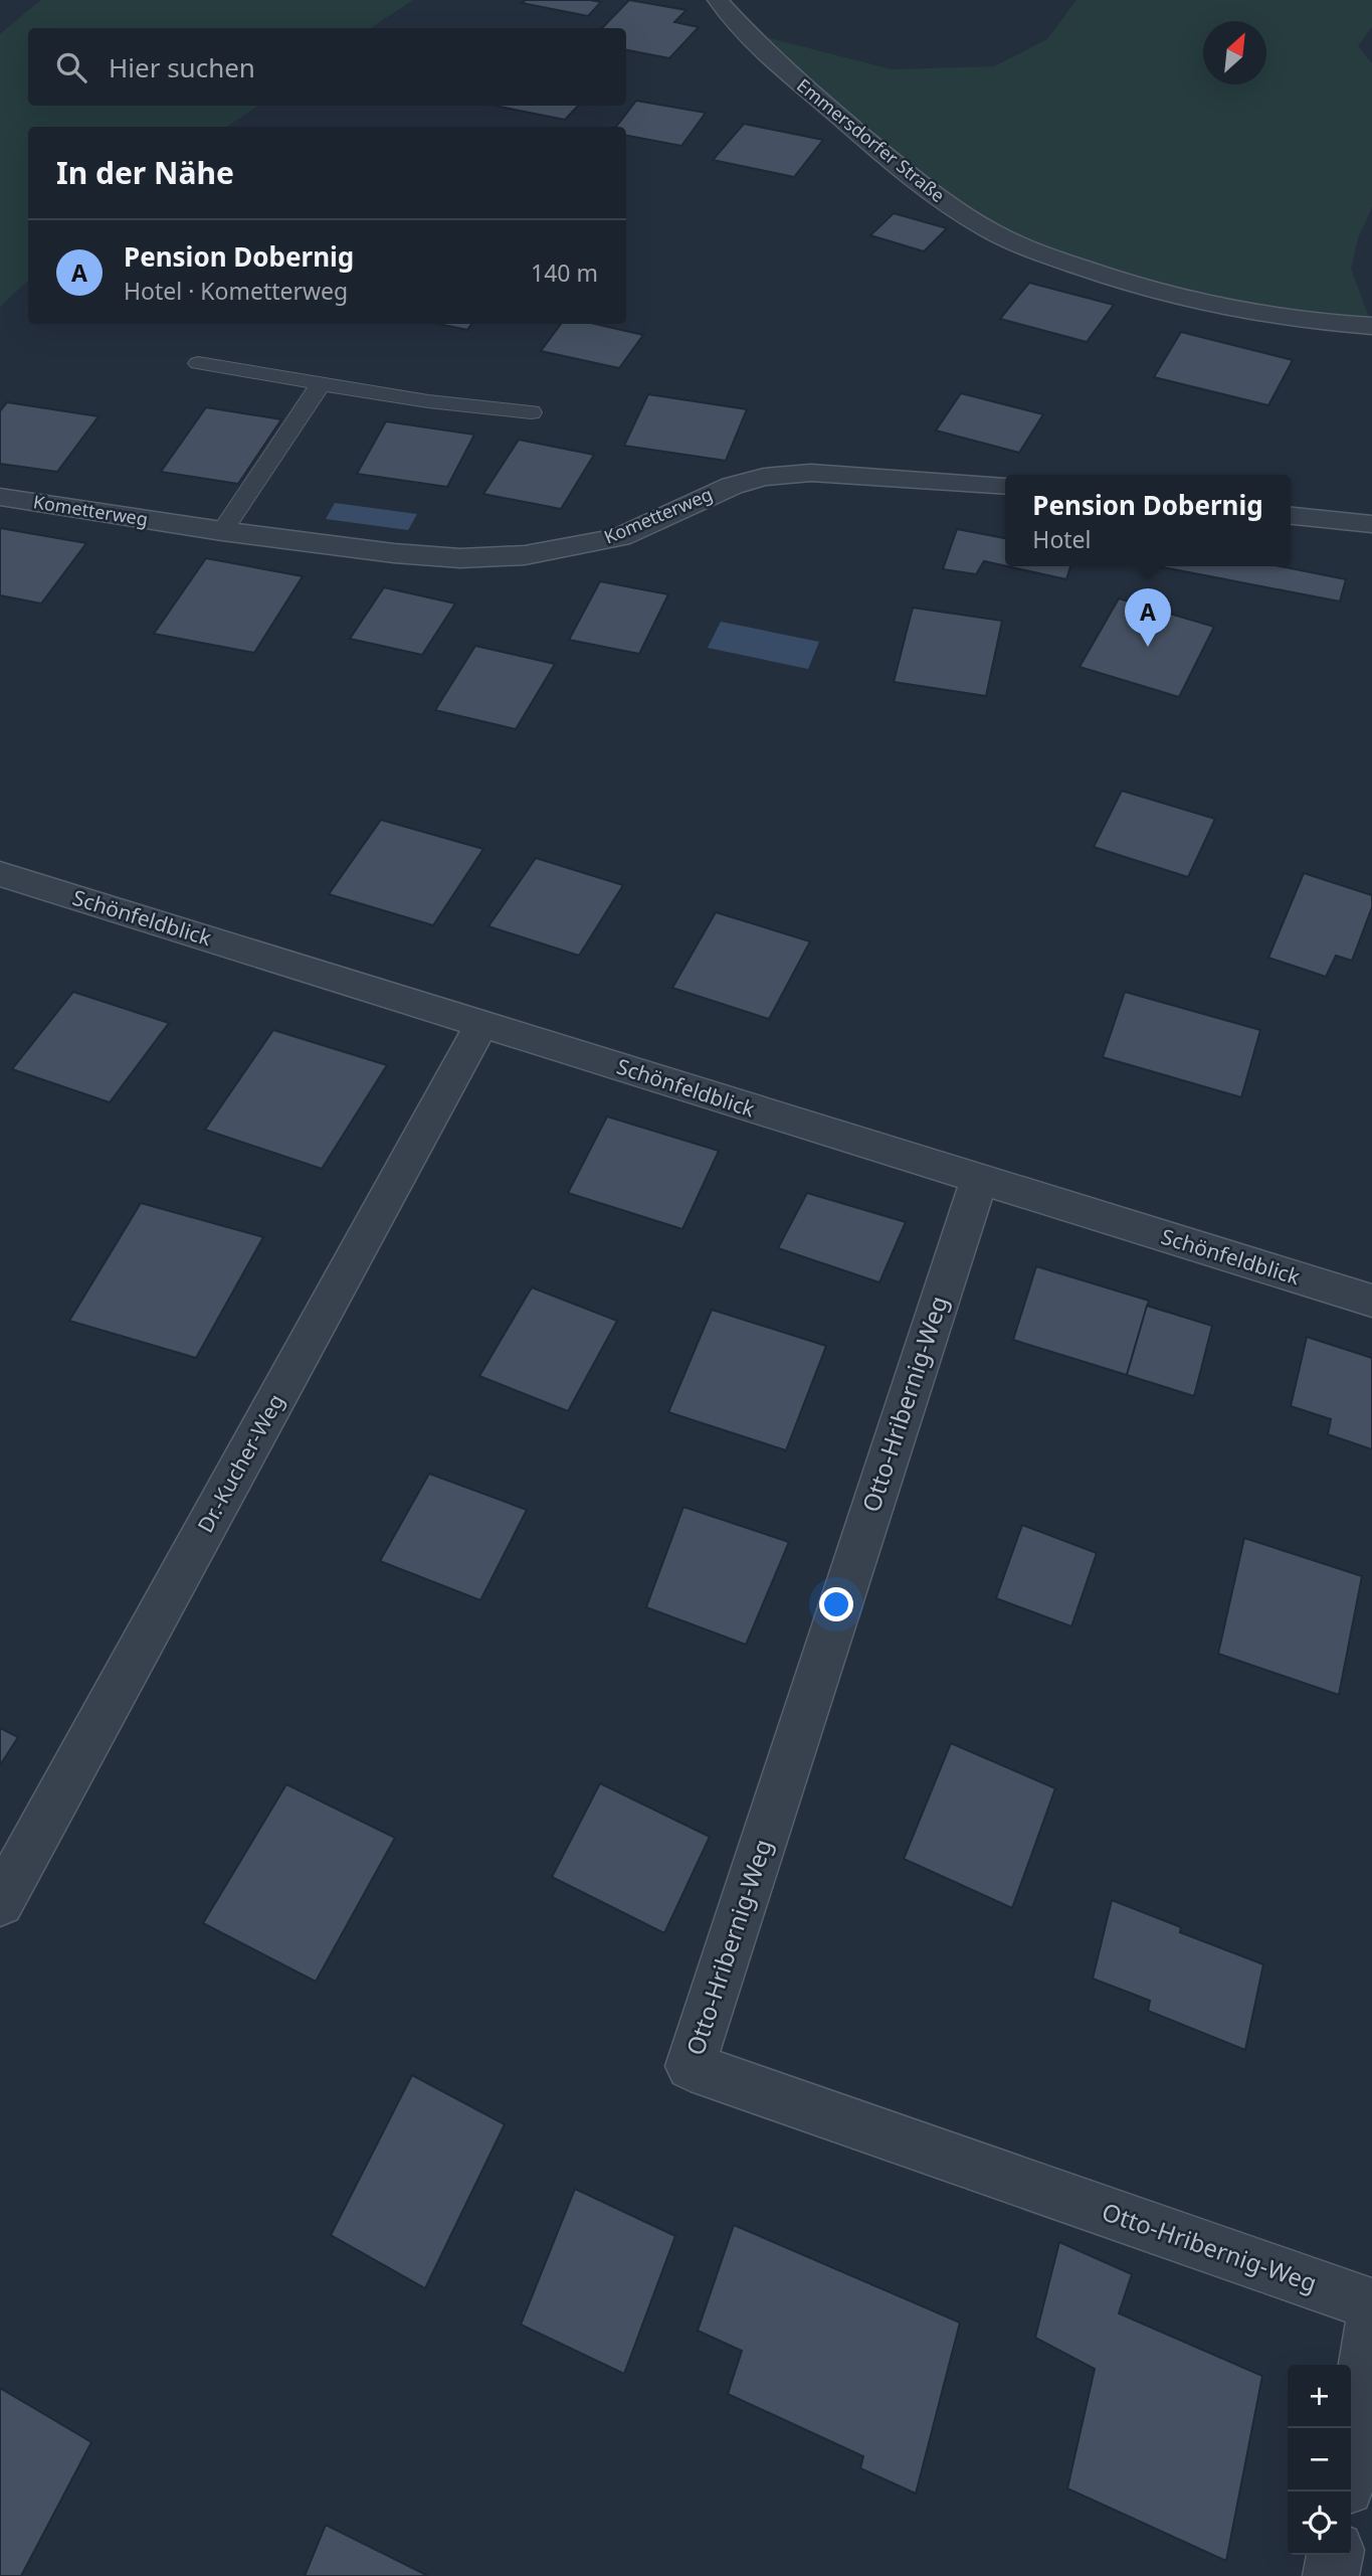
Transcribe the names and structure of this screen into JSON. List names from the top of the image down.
{
  "streets": {
    "street": [
      "Emmersdorfer Straße",
      "Kometterweg",
      "Schönfeldblick",
      "Otto-Hribernig-Weg",
      "Dr.-Kucher-Weg"
    ]
  },
  "crossings": [
    ["Schönfeldblick", "Otto-Hribernig-Weg"],
    ["Schönfeldblick", "Dr.-Kucher-Weg"]
  ],
  "north": "top right",
  "page": {
    "search": "Hier suchen",
    "heading": "In der Nähe",
    "list": [
      {
        "mark": "A",
        "name": "Pension Dobernig",
        "note": "Hotel · Kometterweg",
        "value": "140 m"
      }
    ],
    "popup": ["Pension Dobernig", "Hotel"],
    "pins": "A",
    "map_buttons": ["+", "−"]
  }
}
